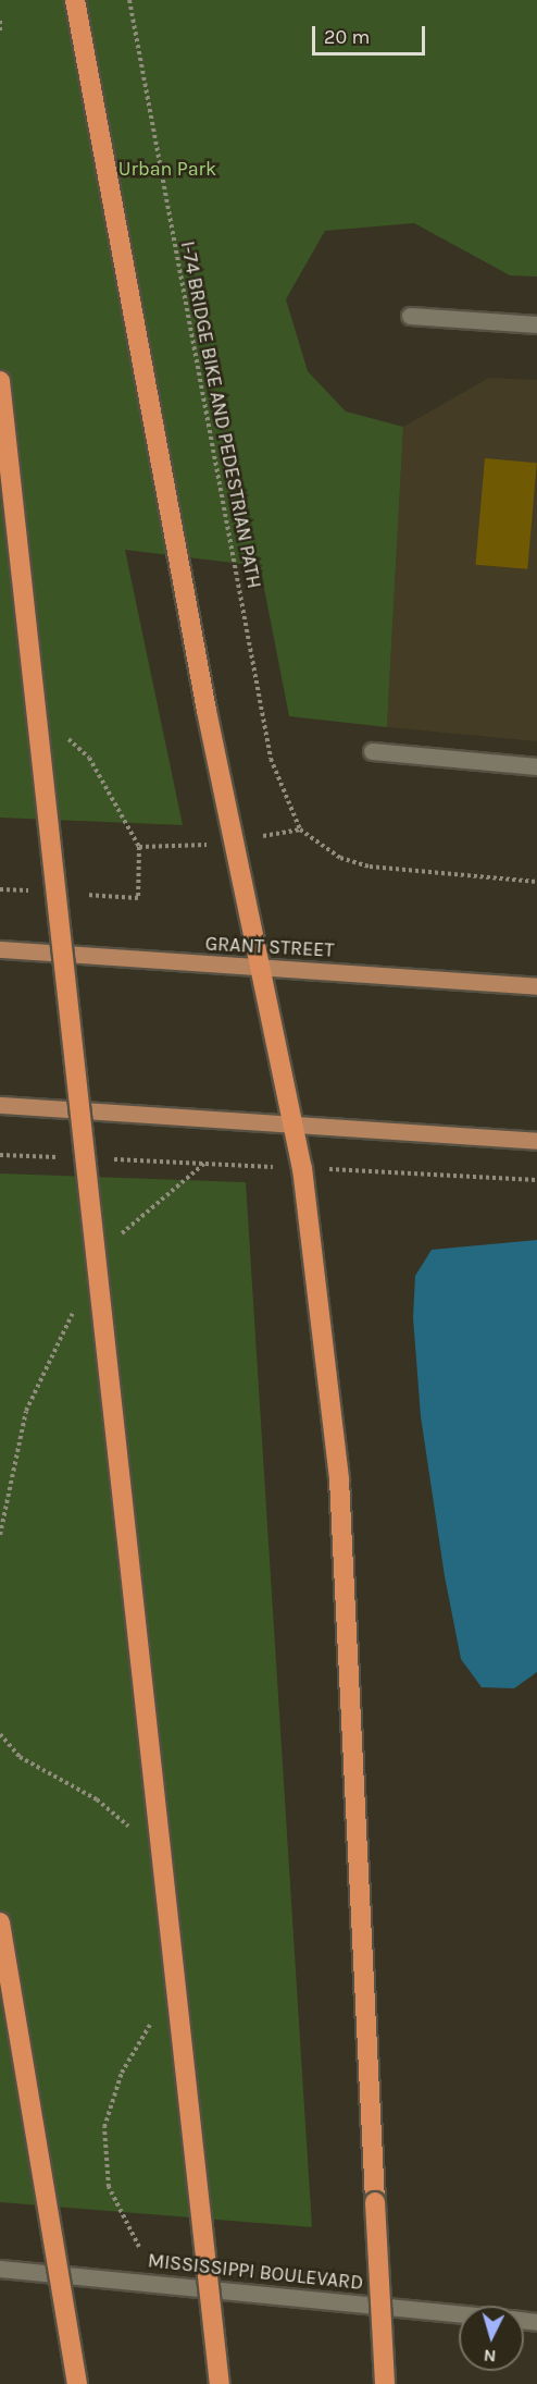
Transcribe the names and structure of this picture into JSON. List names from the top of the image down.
{
  "streets": {
    "main road": ["GRANT STREET"],
    "street": ["MISSISSIPPI BOULEVARD"],
    "path": ["I-74 BRIDGE BIKE AND PEDESTRIAN PATH"]
  },
  "parks": ["Urban Park"],
  "scale_bar": "20 m",
  "north": "bottom"
}
